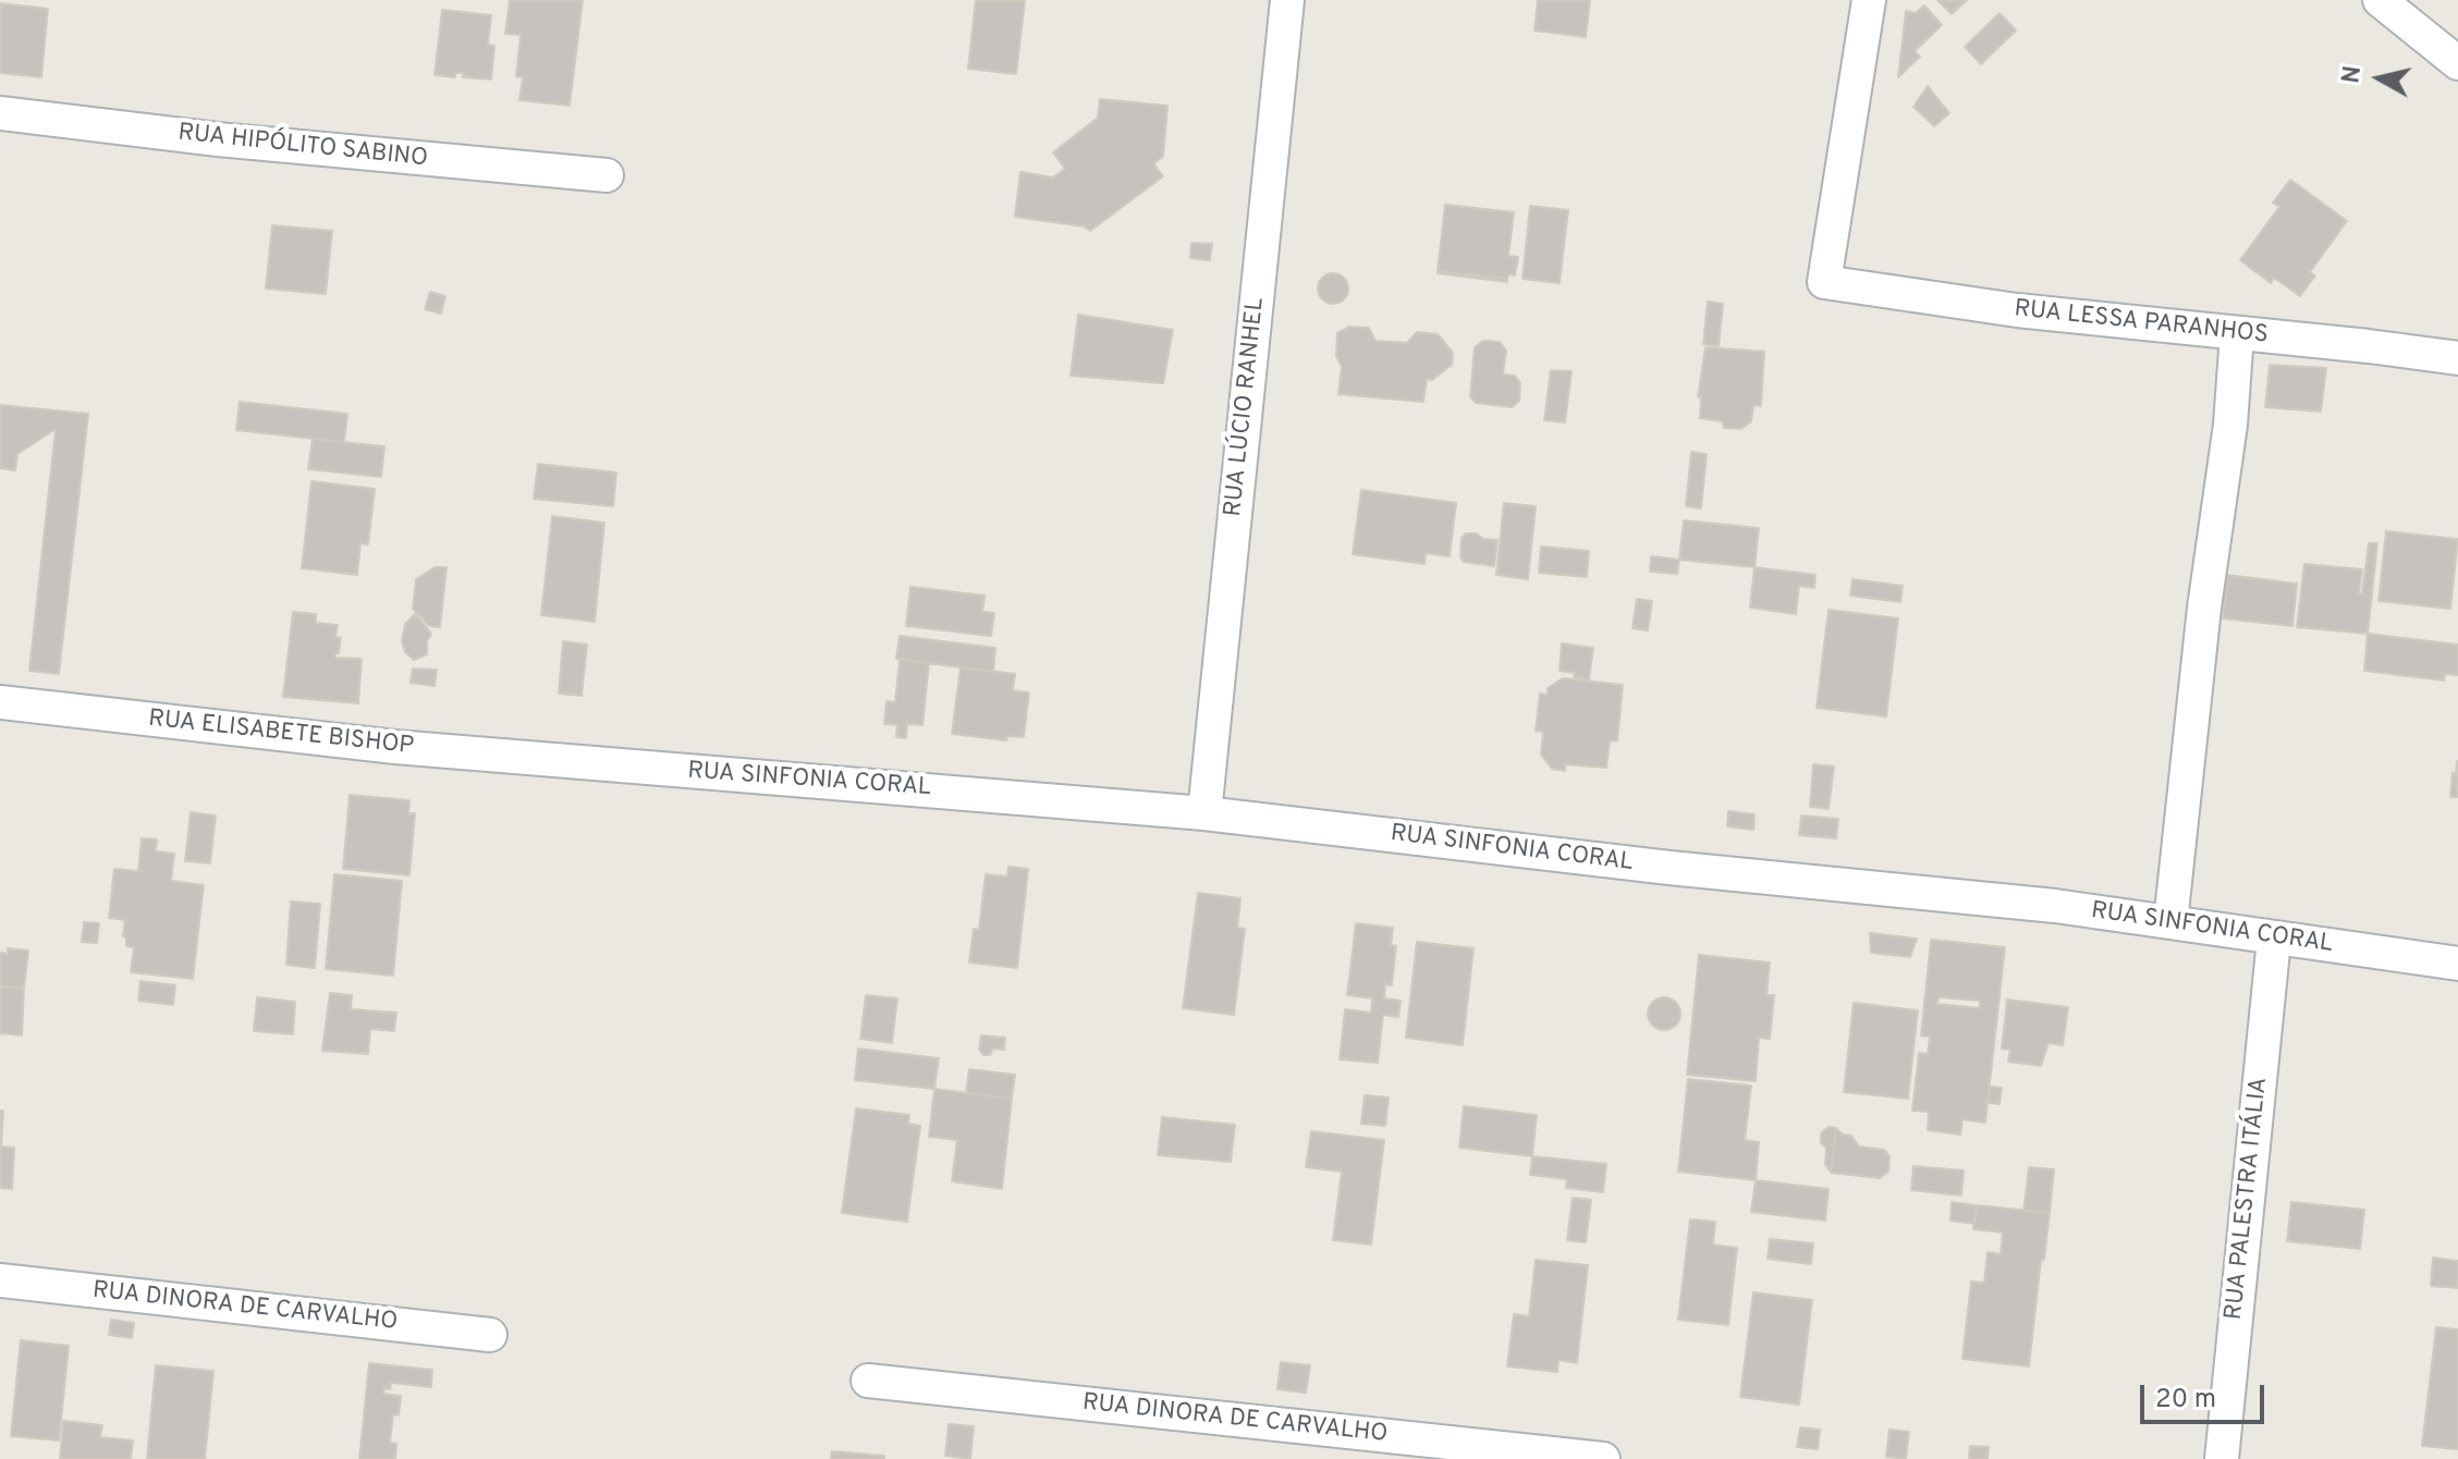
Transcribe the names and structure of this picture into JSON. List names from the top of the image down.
{
  "streets": {
    "street": [
      "RUA HIPÓLITO SABINO",
      "RUA LESSA PARANHOS",
      "RUA LÚCIO RANHEL",
      "RUA ELISABETE BISHOP",
      "RUA SINFONIA CORAL",
      "RUA PALESTRA ITÁLIA",
      "RUA DINORA DE CARVALHO"
    ]
  },
  "crossings": [
    ["RUA LÚCIO RANHEL", "RUA SINFONIA CORAL"],
    ["RUA ELISABETE BISHOP", "RUA SINFONIA CORAL"],
    ["RUA SINFONIA CORAL", "RUA PALESTRA ITÁLIA"]
  ],
  "scale_bar": "20 m",
  "north": "left"
}
